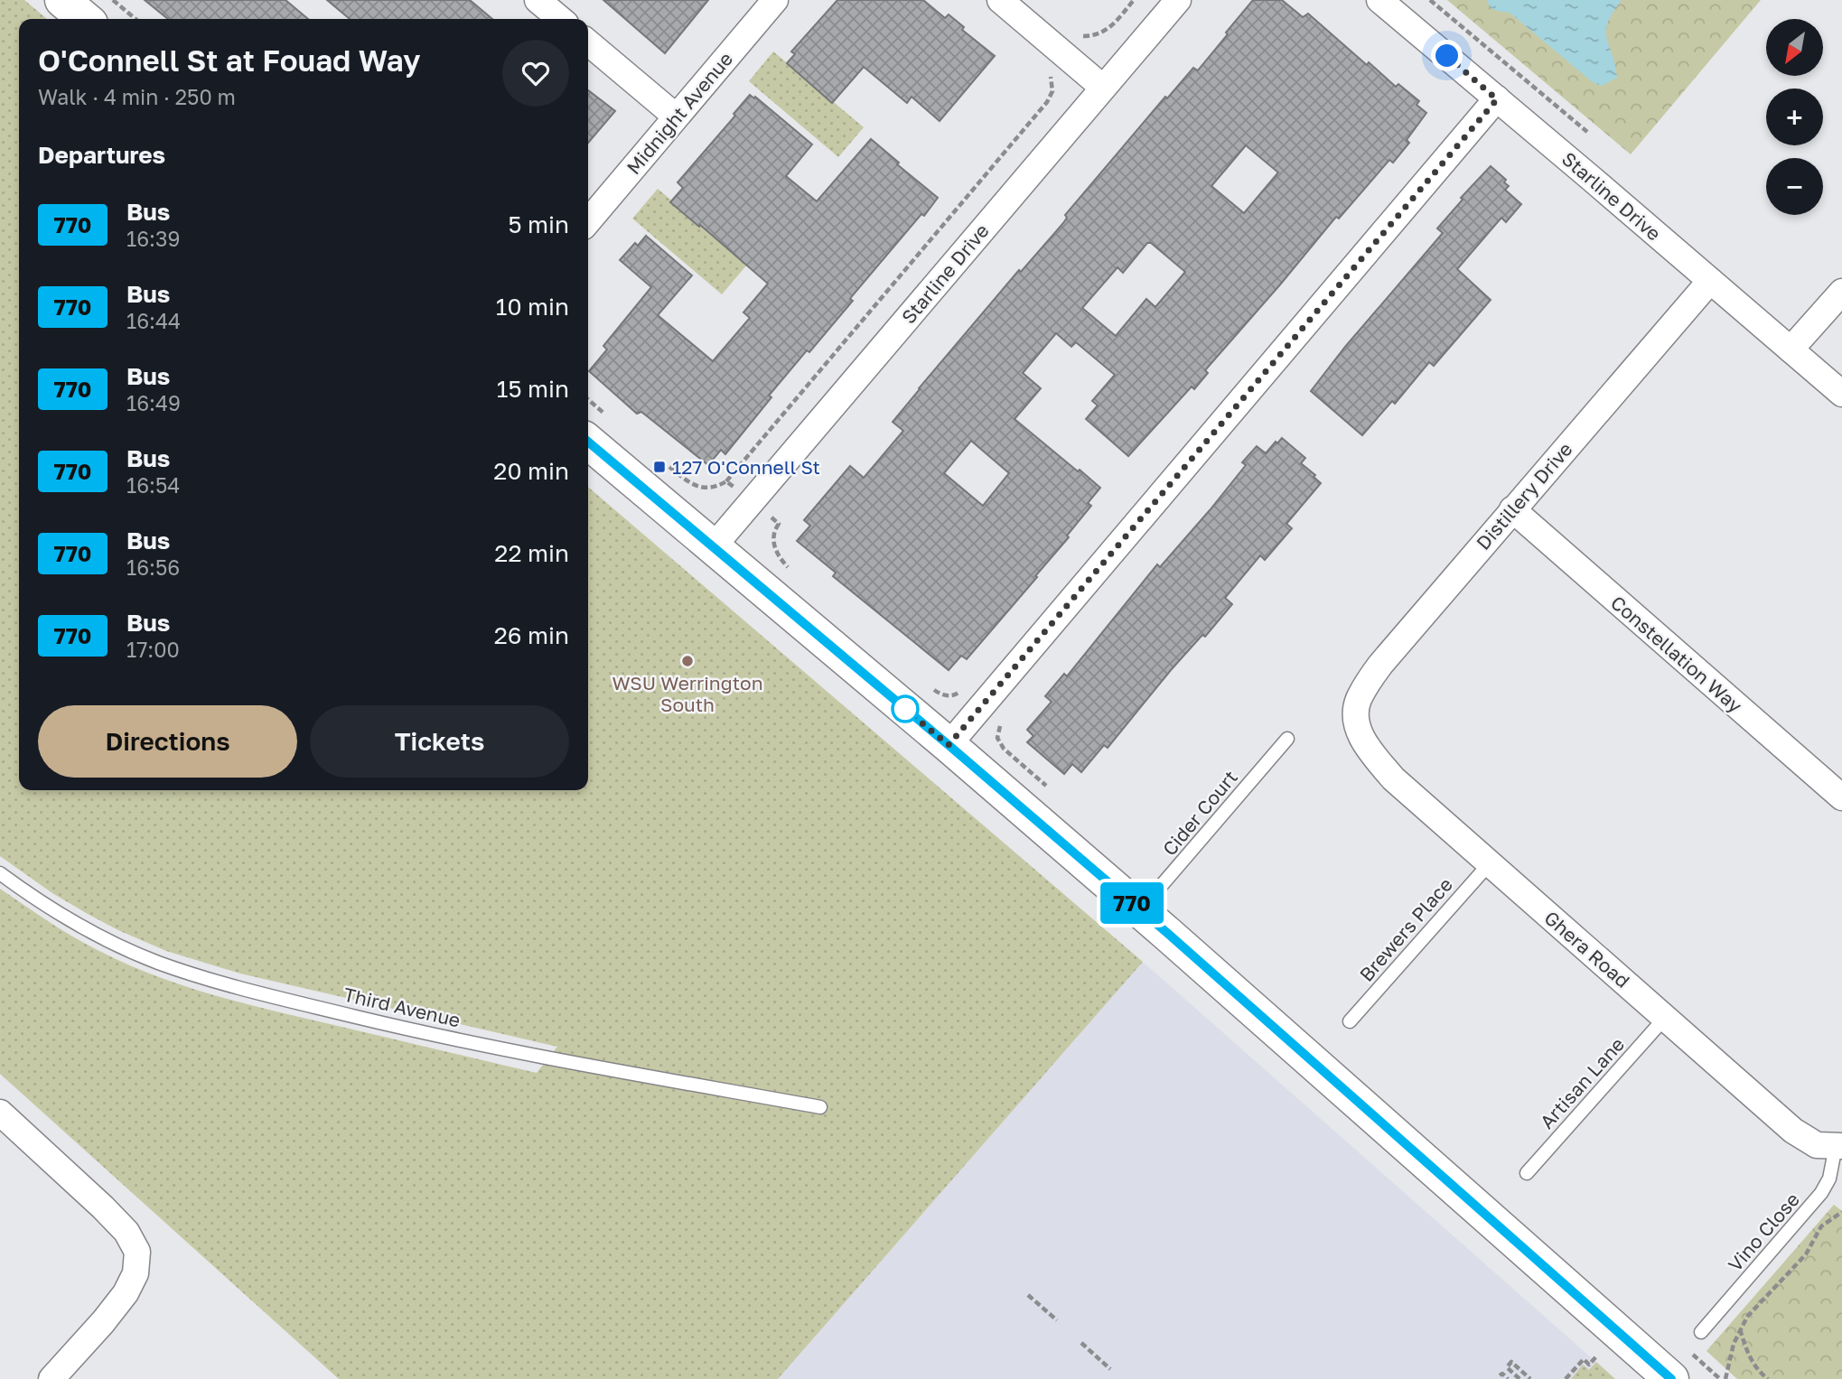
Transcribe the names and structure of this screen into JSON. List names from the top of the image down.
{
  "streets": {
    "street": [
      "Midnight Avenue",
      "Starline Drive",
      "Distillery Drive",
      "Constellation Way",
      "Ghera Road"
    ],
    "lane": [
      "Cider Court",
      "Brewers Place",
      "Third Avenue",
      "Artisan Lane",
      "Vino Close"
    ]
  },
  "crossings": [
    ["Starline Drive", "Distillery Drive"],
    ["Distillery Drive", "Constellation Way"],
    ["Distillery Drive", "Ghera Road"],
    ["Brewers Place", "Ghera Road"],
    ["Ghera Road", "Artisan Lane"],
    ["Ghera Road", "Vino Close"]
  ],
  "places": {
    "transit": ["127 O'Connell St"],
    "other": ["WSU Werrington South"]
  },
  "lines": ["bus line 770"],
  "north": "bottom left",
  "page": {
    "on_map": "770",
    "map_buttons": ["+", "−"],
    "heading": [
      ["O'Connell St at Fouad Way", "Walk · 4 min · 250 m"],
      "Departures"
    ],
    "list": [
      {
        "mark": "770",
        "name": "Bus",
        "note": "16:39",
        "value": "5 min"
      },
      {
        "mark": "770",
        "name": "Bus",
        "note": "16:44",
        "value": "10 min"
      },
      {
        "mark": "770",
        "name": "Bus",
        "note": "16:49",
        "value": "15 min"
      },
      {
        "mark": "770",
        "name": "Bus",
        "note": "16:54",
        "value": "20 min"
      },
      {
        "mark": "770",
        "name": "Bus",
        "note": "16:56",
        "value": "22 min"
      },
      {
        "mark": "770",
        "name": "Bus",
        "note": "17:00",
        "value": "26 min"
      }
    ],
    "buttons": ["Directions", "Tickets"]
  }
}
